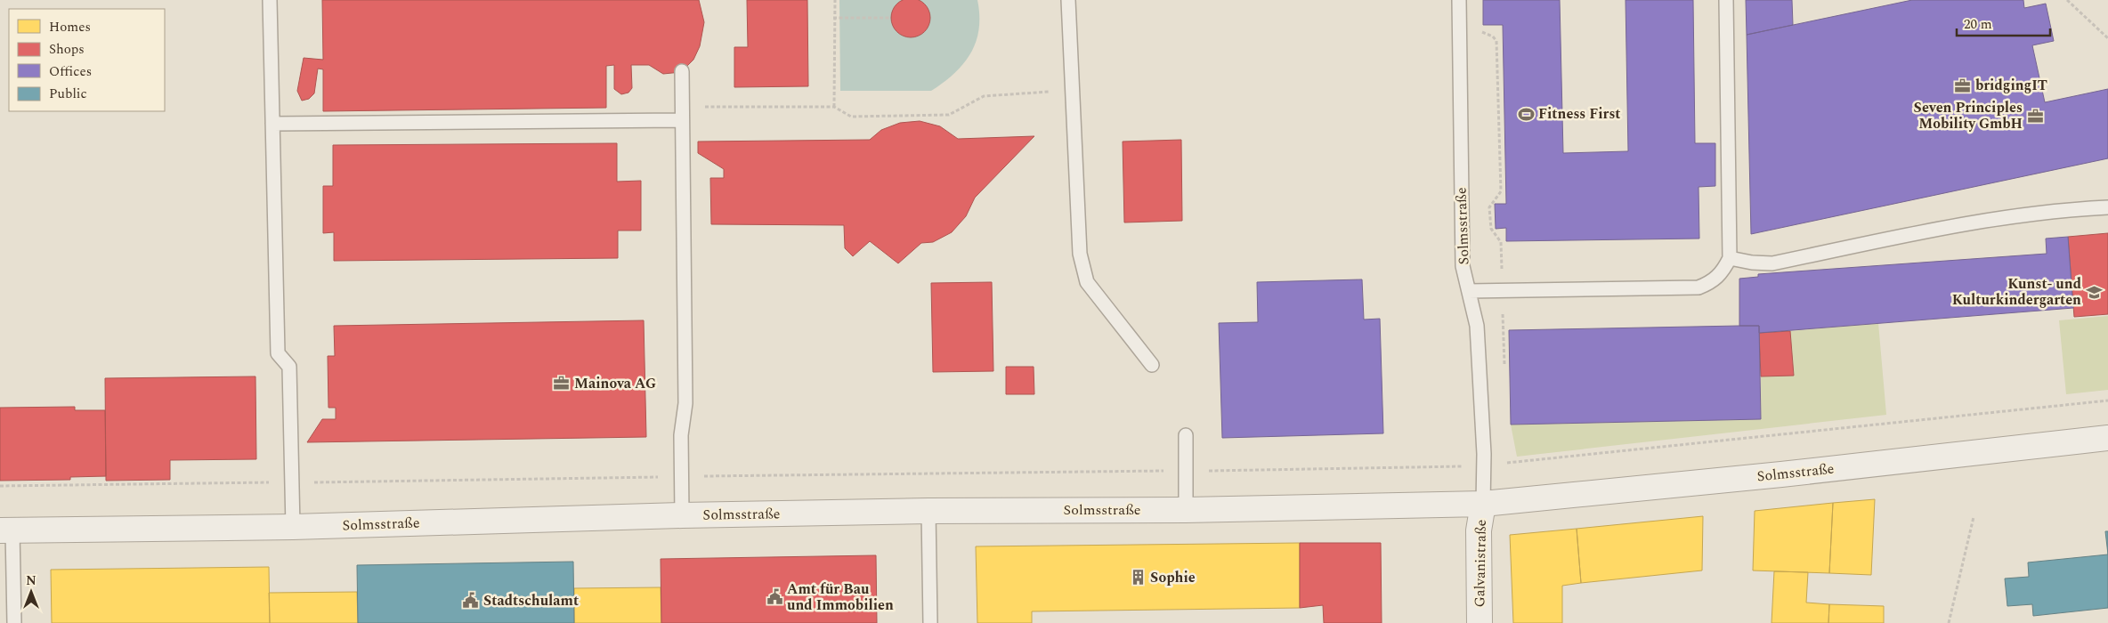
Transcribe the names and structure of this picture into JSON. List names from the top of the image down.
{
  "streets": {
    "street": ["Solmsstraße", "Galvanistraße"]
  },
  "crossings": [
    ["Solmsstraße", "Galvanistraße"]
  ],
  "places": {
    "office": ["bridgingIT", "Seven Principles Mobility GmbH", "Mainova AG"],
    "sports": ["Fitness First"],
    "school or university": ["Kunst- und Kulturkindergarten"],
    "building": ["Sophie"],
    "public building": ["Amt für Bau und Immobilien", "Stadtschulamt"]
  },
  "legend": [
    "Homes",
    "Shops",
    "Offices",
    "Public"
  ],
  "scale_bar": "20 m",
  "north": "top"
}
